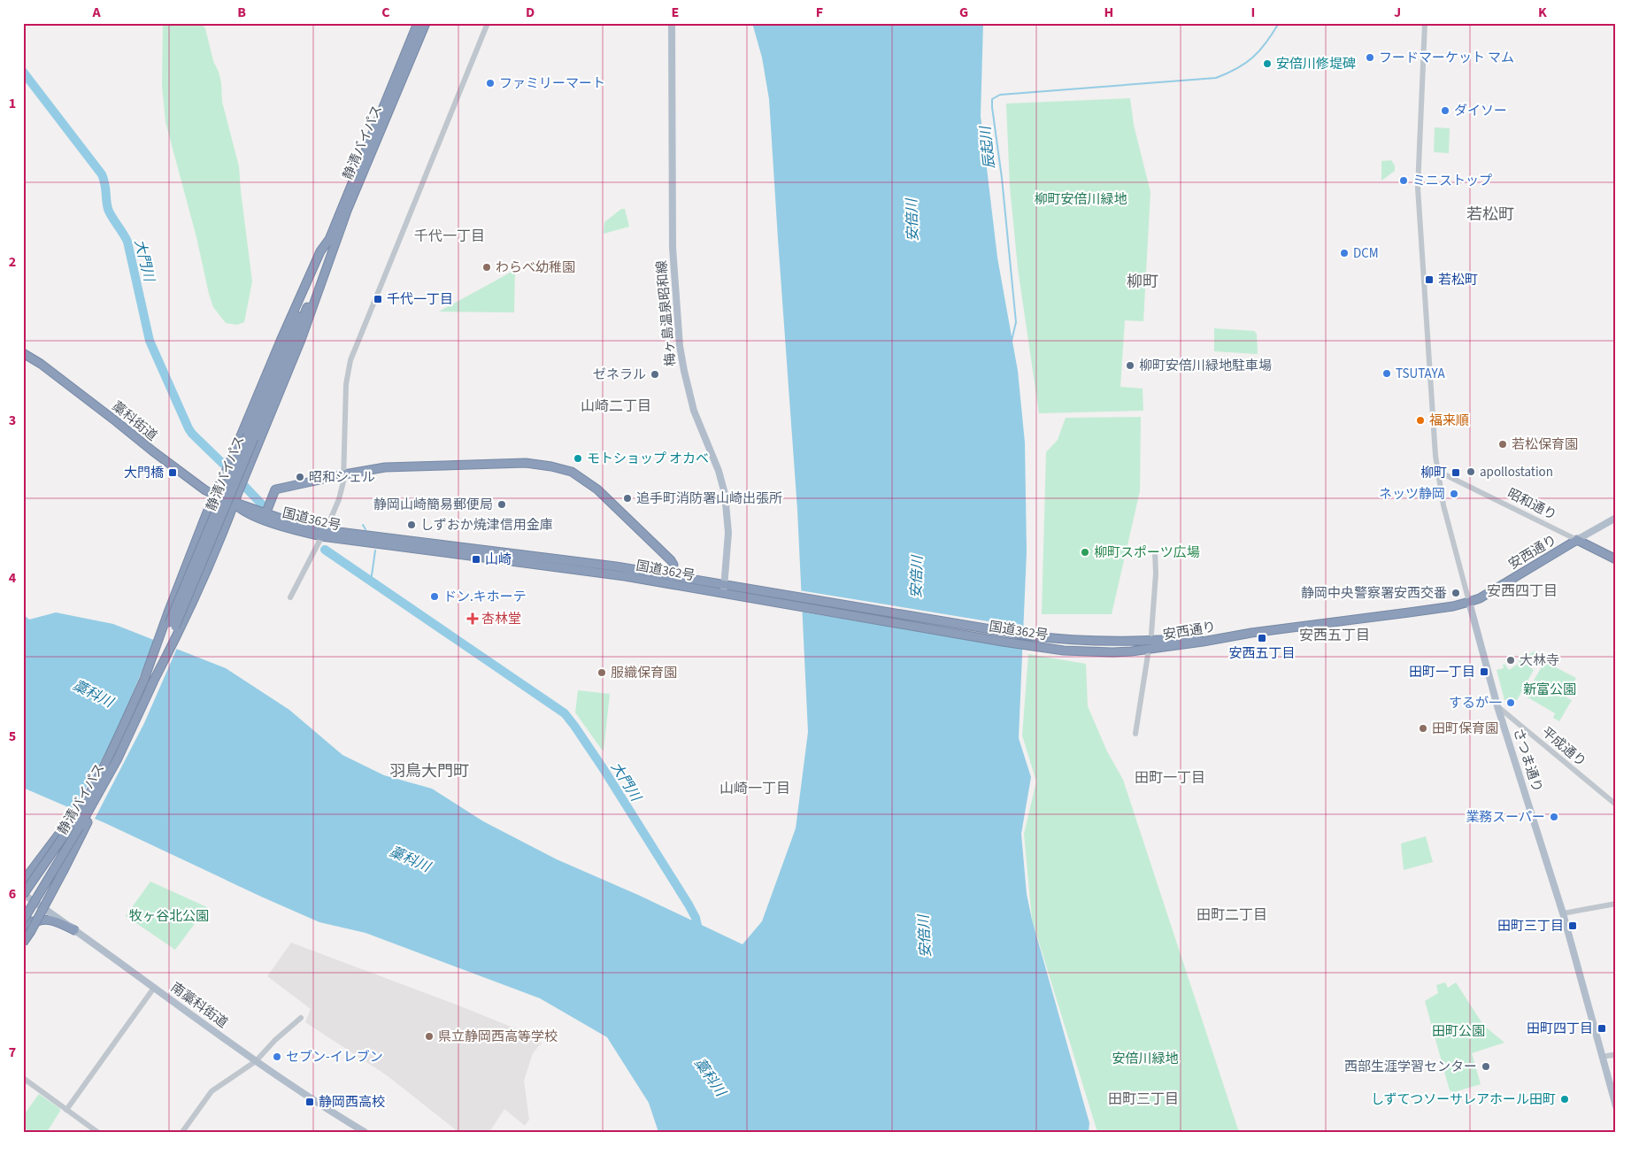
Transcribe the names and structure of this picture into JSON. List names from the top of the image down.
{
  "streets": {
    "highway": [
      "静清バイパス",
      "藁科街道",
      "昭和通り",
      "国道362号",
      "安西通り"
    ],
    "main road": ["梅ヶ島温泉昭和線", "さつま通り", "南藁科街道"],
    "street": ["平成通り"]
  },
  "crossings": [
    ["静清バイパス", "南藁科街道"],
    ["梅ヶ島温泉昭和線", "国道362号"],
    ["藁科街道", "国道362号"],
    ["昭和通り", "安西通り"],
    ["昭和通り", "さつま通り"],
    ["国道362号", "安西通り"],
    ["安西通り", "さつま通り"],
    ["平成通り", "さつま通り"]
  ],
  "districts": [
    "若松町",
    "千代一丁目",
    "柳町",
    "山崎二丁目",
    "安西四丁目",
    "安西五丁目",
    "羽鳥大門町",
    "田町一丁目",
    "山崎一丁目",
    "田町二丁目",
    "田町三丁目"
  ],
  "water": [
    "辰起川",
    "安倍川",
    "大門川",
    "藁科川"
  ],
  "parks": [
    "柳町安倍川緑地",
    "新富公園",
    "牧ヶ谷北公園",
    "田町公園",
    "安倍川緑地"
  ],
  "places": {
    "other": [
      "フードマーケット マム",
      "安倍川修堤碑",
      "ファミリーマート",
      "ダイソー",
      "ミニストップ",
      "DCM",
      "わらべ幼稚園",
      "柳町安倍川緑地駐車場",
      "TSUTAYA",
      "ゼネラル",
      "福来順",
      "若松保育園",
      "モトショップ オカベ",
      "apollostation",
      "昭和シェル",
      "ネッツ静岡",
      "追手町消防署山崎出張所",
      "静岡山崎簡易郵便局",
      "しずおか焼津信用金庫",
      "柳町スポーツ広場",
      "静岡中央警察署安西交番",
      "ドン.キホーテ",
      "大林寺",
      "服織保育園",
      "するが一",
      "田町保育園",
      "業務スーパー",
      "県立静岡西高等学校",
      "セブン-イレブン",
      "西部生涯学習センター",
      "しずてつソーサレアホール田町"
    ],
    "transit": [
      "若松町",
      "千代一丁目",
      "大門橋",
      "柳町",
      "山崎",
      "安西五丁目",
      "田町一丁目",
      "田町三丁目",
      "田町四丁目",
      "静岡西高校"
    ],
    "health": ["杏林堂"]
  },
  "grid": {
    "columns": [
      "A",
      "B",
      "C",
      "D",
      "E",
      "F",
      "G",
      "H",
      "I",
      "J",
      "K"
    ],
    "rows": [
      "1",
      "2",
      "3",
      "4",
      "5",
      "6",
      "7"
    ]
  }
}
